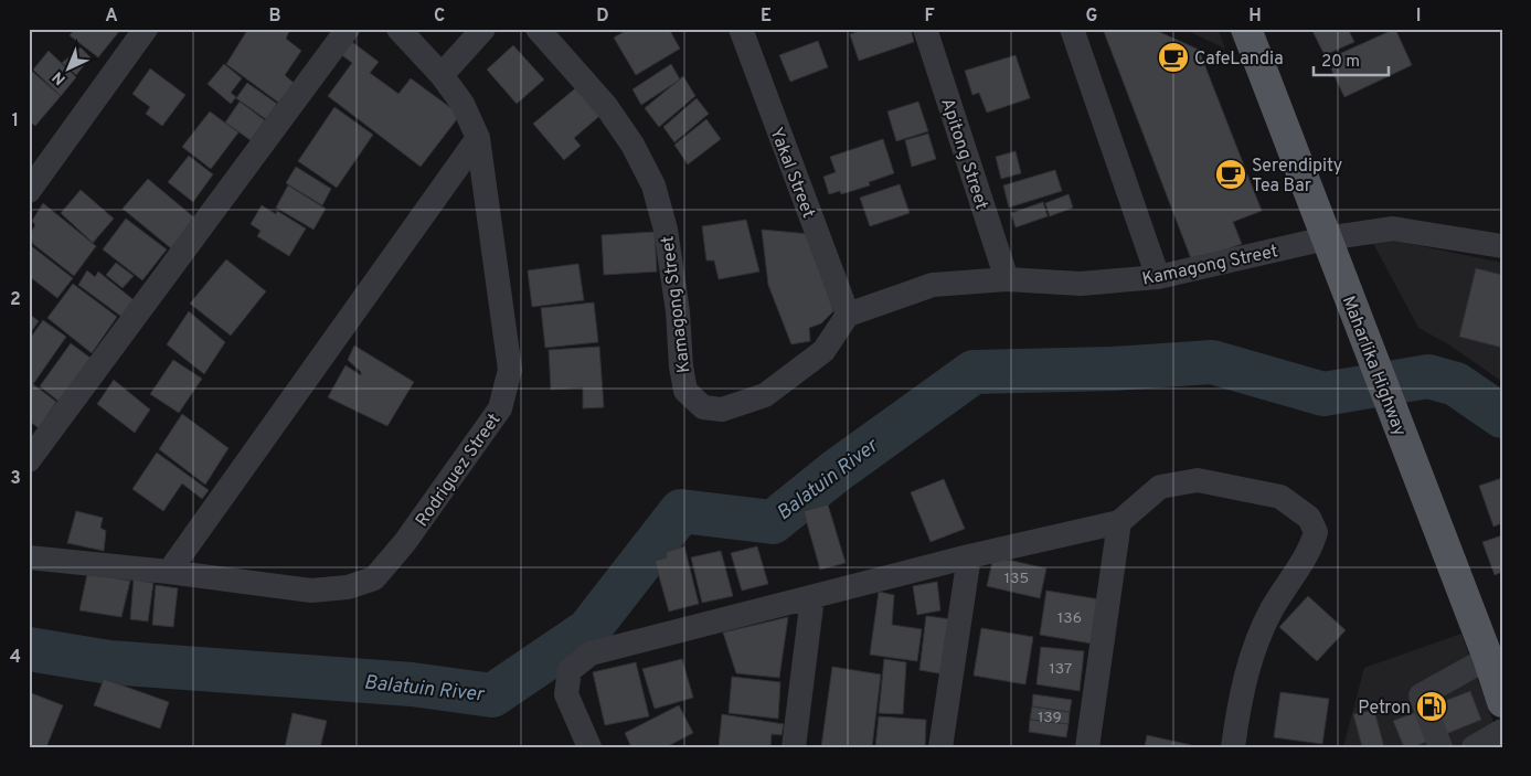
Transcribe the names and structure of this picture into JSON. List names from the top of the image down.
{
  "streets": {
    "main road": ["Maharlika Highway"],
    "street": [
      "Apitong Street",
      "Yakal Street",
      "Kamagong Street",
      "Rodriguez Street"
    ]
  },
  "crossings": [
    ["Apitong Street", "Kamagong Street"],
    ["Yakal Street", "Kamagong Street"],
    ["Kamagong Street", "Maharlika Highway"]
  ],
  "water": ["Balatuin River"],
  "places": {
    "cafe": ["CafeLandia", "Serendipity Tea Bar"],
    "fuel station": ["Petron"]
  },
  "house_numbers": [
    "135",
    "136",
    "137",
    "139"
  ],
  "scale_bar": "20 m",
  "north": "bottom left",
  "grid": {
    "columns": [
      "A",
      "B",
      "C",
      "D",
      "E",
      "F",
      "G",
      "H",
      "I"
    ],
    "rows": [
      "1",
      "2",
      "3",
      "4"
    ]
  }
}
